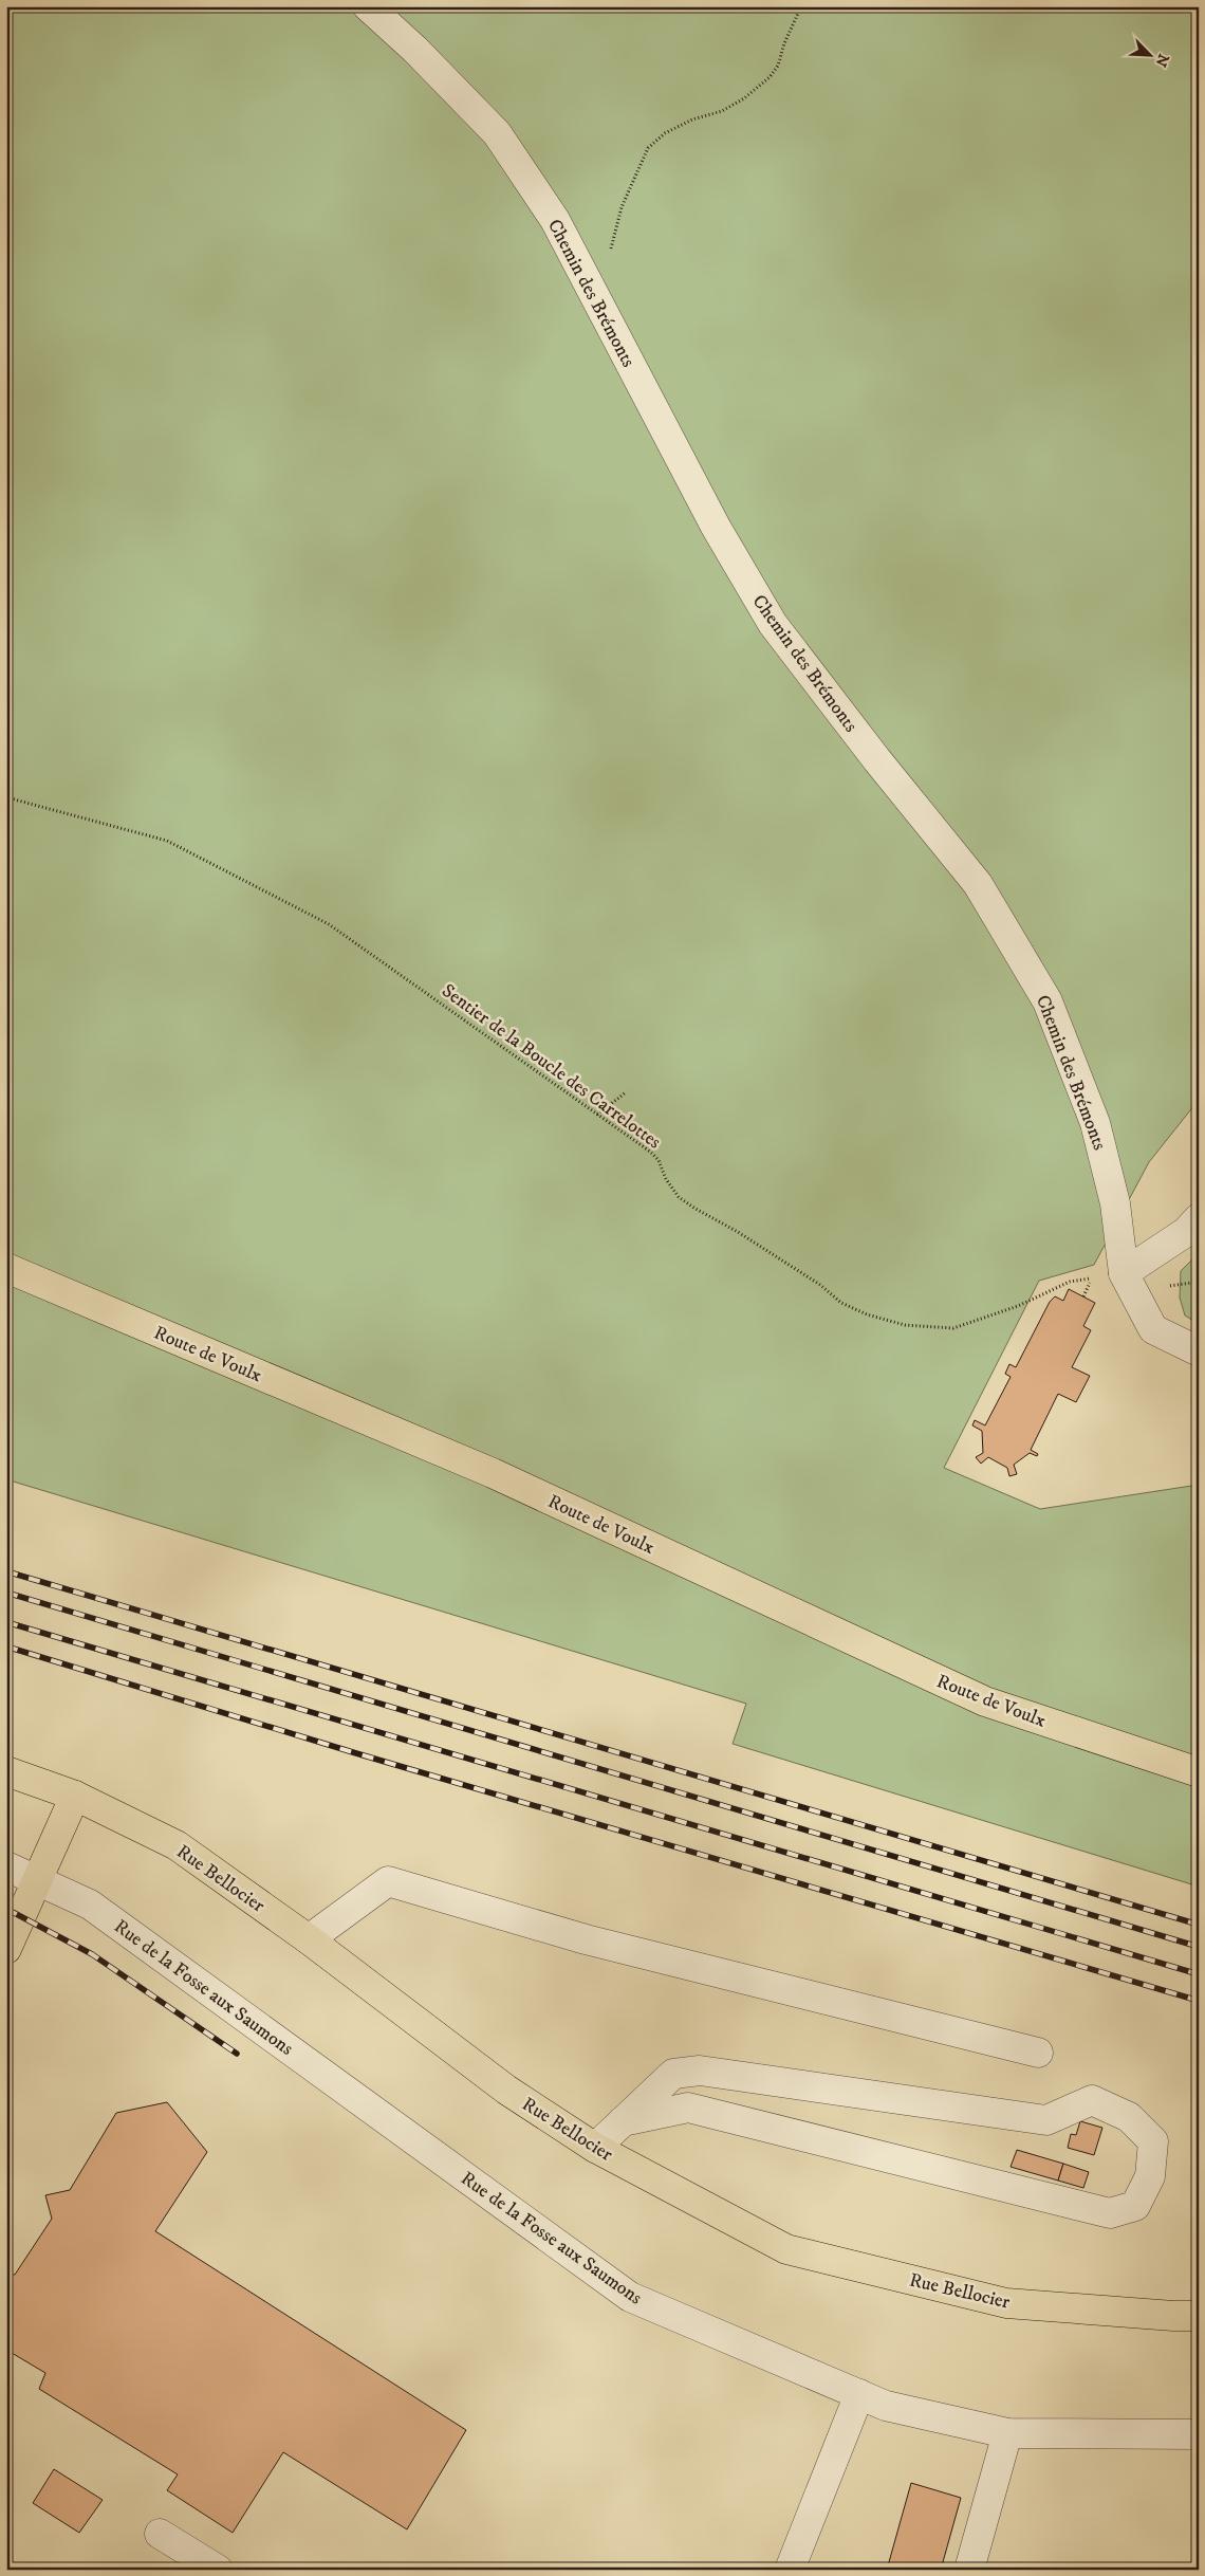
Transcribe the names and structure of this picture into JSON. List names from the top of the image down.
{
  "streets": {
    "main road": ["Route de Voulx", "Rue Bellocier"],
    "street": ["Chemin des Brémonts", "Rue de la Fosse aux Saumons"],
    "path": ["Sentier de la Boucle des Carrelottes"]
  },
  "north": "bottom right"
}
